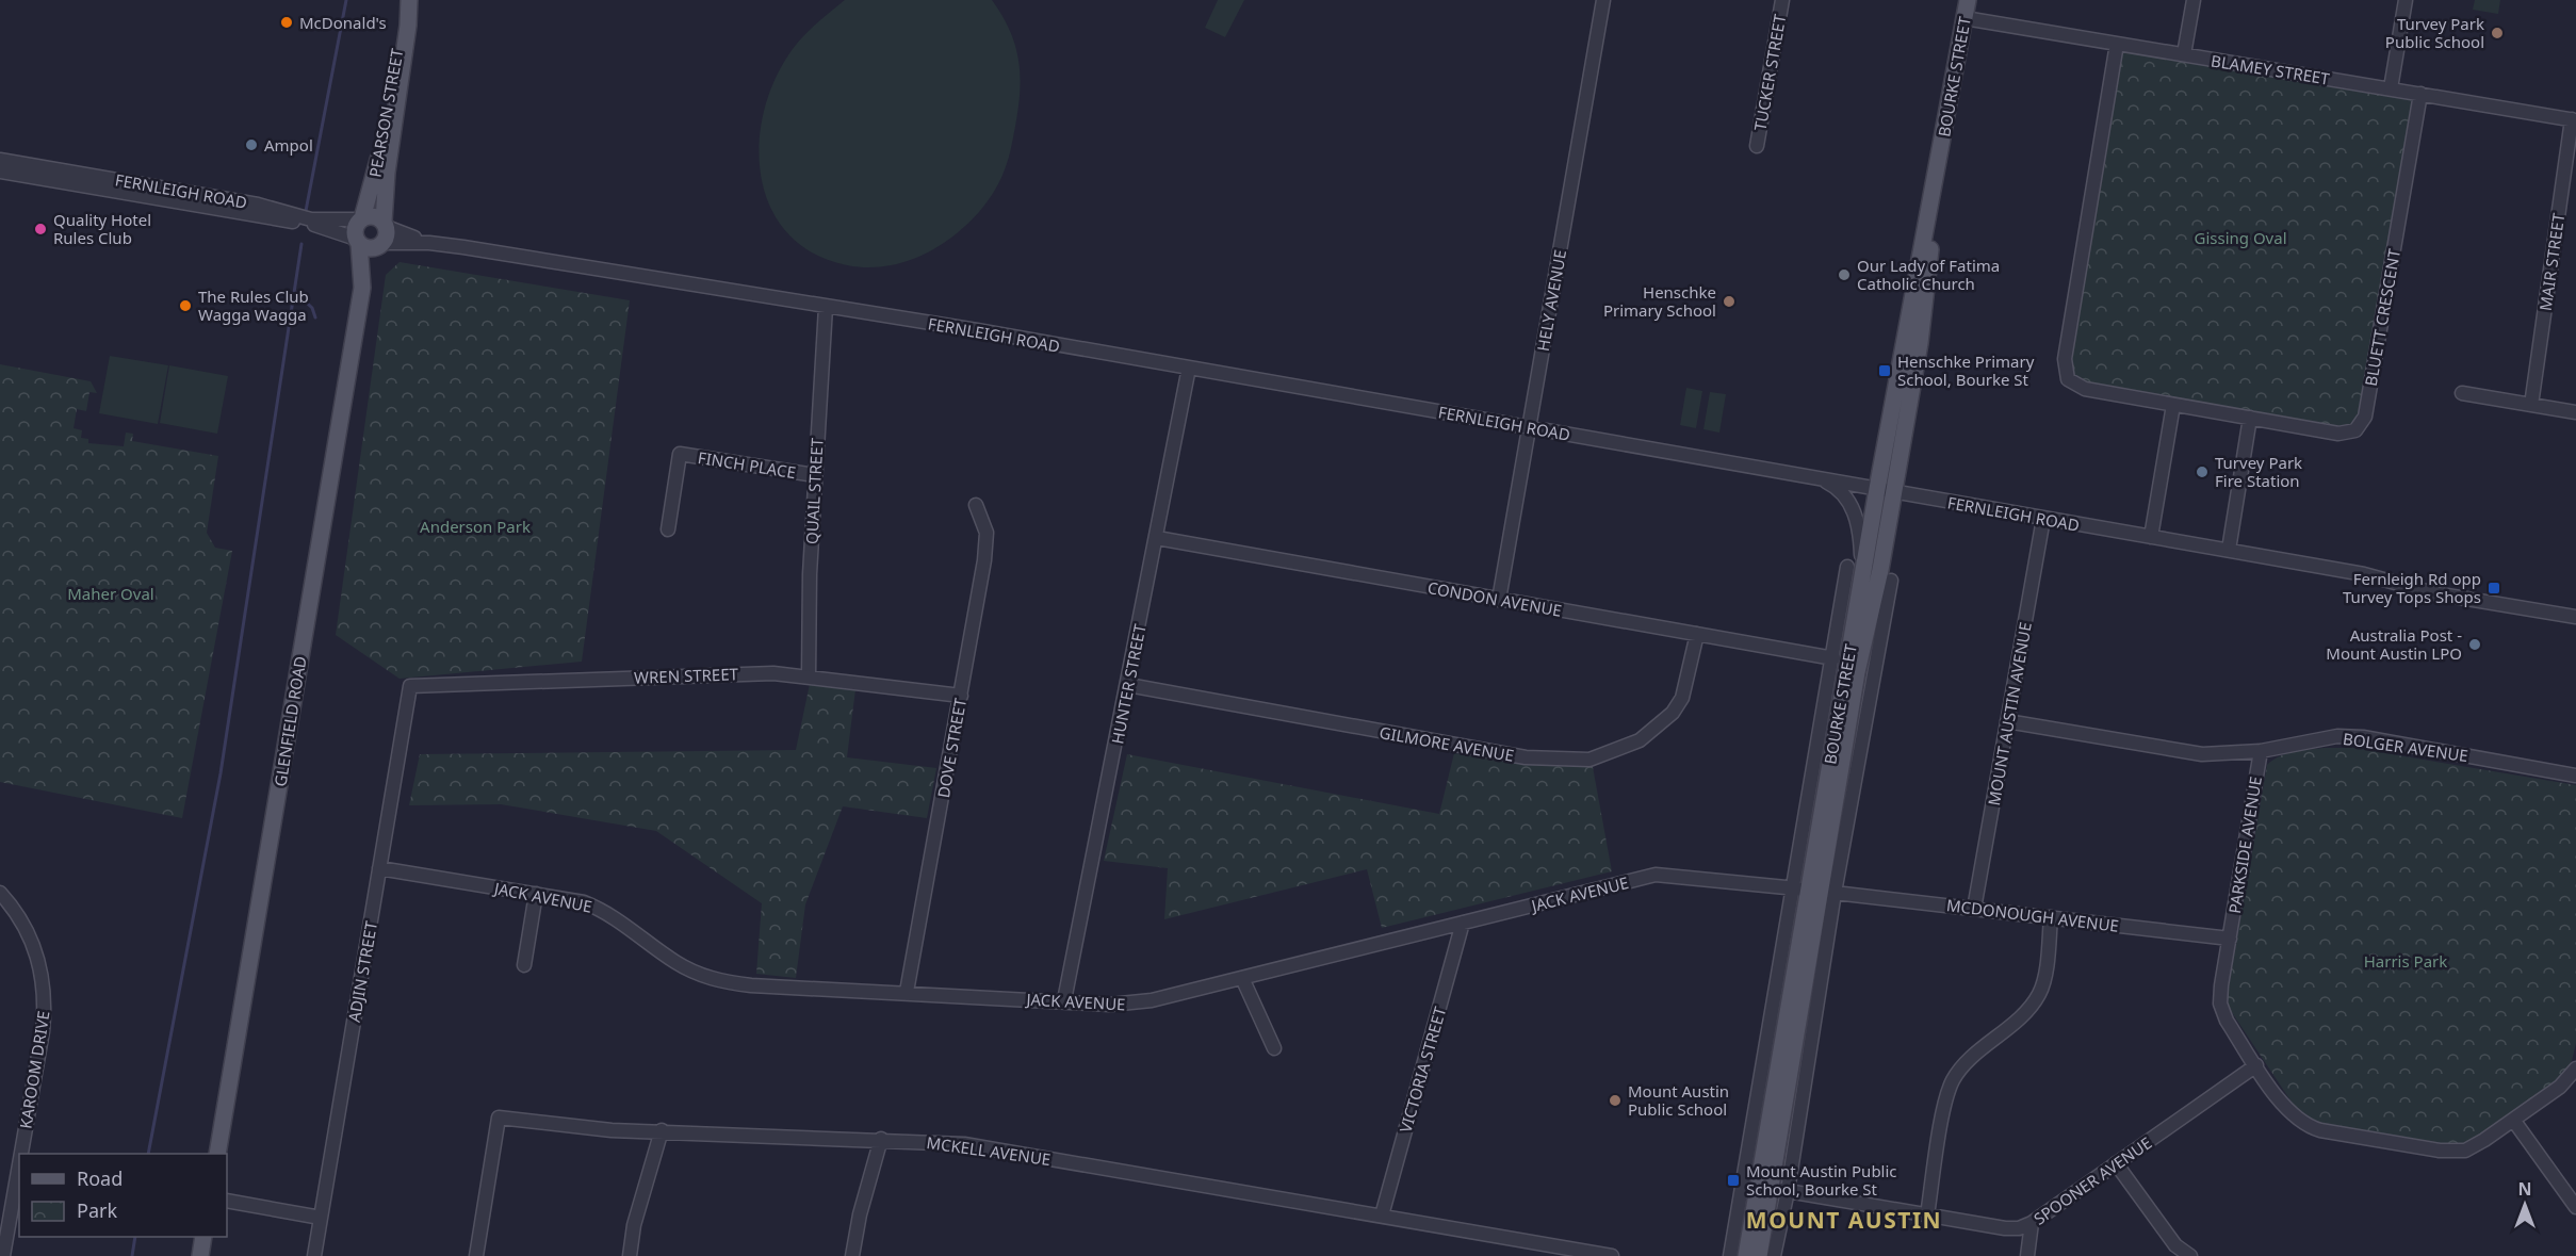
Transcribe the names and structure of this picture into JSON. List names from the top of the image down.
{
  "streets": {
    "main road": ["BOURKE STREET", "PEARSON STREET", "GLENFIELD ROAD"],
    "street": [
      "BLAMEY STREET",
      "TUCKER STREET",
      "FERNLEIGH ROAD",
      "MAIR STREET",
      "HELY AVENUE",
      "BLUETT CRESCENT",
      "FINCH PLACE",
      "QUAIL STREET",
      "CONDON AVENUE",
      "WREN STREET",
      "HUNTER STREET",
      "MOUNT AUSTIN AVENUE",
      "GILMORE AVENUE",
      "BOLGER AVENUE",
      "DOVE STREET",
      "PARKSIDE AVENUE",
      "JACK AVENUE",
      "MCDONOUGH AVENUE",
      "ADJIN STREET",
      "KAROOM DRIVE",
      "VICTORIA STREET",
      "MCKELL AVENUE",
      "SPOONER AVENUE"
    ]
  },
  "crossings": [
    ["BLAMEY STREET", "BOURKE STREET"],
    ["BLAMEY STREET", "MAIR STREET"],
    ["BLAMEY STREET", "BLUETT CRESCENT"],
    ["BOURKE STREET", "FERNLEIGH ROAD"],
    ["BOURKE STREET", "CONDON AVENUE"],
    ["BOURKE STREET", "JACK AVENUE"],
    ["BOURKE STREET", "MCDONOUGH AVENUE"],
    ["BOURKE STREET", "SPOONER AVENUE"],
    ["PEARSON STREET", "FERNLEIGH ROAD"],
    ["PEARSON STREET", "GLENFIELD ROAD"],
    ["FERNLEIGH ROAD", "HELY AVENUE"],
    ["FERNLEIGH ROAD", "QUAIL STREET"],
    ["FERNLEIGH ROAD", "HUNTER STREET"],
    ["FERNLEIGH ROAD", "MOUNT AUSTIN AVENUE"],
    ["FERNLEIGH ROAD", "GLENFIELD ROAD"],
    ["HELY AVENUE", "CONDON AVENUE"],
    ["FINCH PLACE", "QUAIL STREET"],
    ["QUAIL STREET", "WREN STREET"],
    ["CONDON AVENUE", "HUNTER STREET"],
    ["CONDON AVENUE", "GILMORE AVENUE"],
    ["WREN STREET", "DOVE STREET"],
    ["WREN STREET", "ADJIN STREET"],
    ["HUNTER STREET", "GILMORE AVENUE"],
    ["HUNTER STREET", "JACK AVENUE"],
    ["MOUNT AUSTIN AVENUE", "BOLGER AVENUE"],
    ["MOUNT AUSTIN AVENUE", "MCDONOUGH AVENUE"],
    ["BOLGER AVENUE", "PARKSIDE AVENUE"],
    ["DOVE STREET", "JACK AVENUE"],
    ["PARKSIDE AVENUE", "MCDONOUGH AVENUE"],
    ["PARKSIDE AVENUE", "SPOONER AVENUE"],
    ["JACK AVENUE", "MCDONOUGH AVENUE"],
    ["JACK AVENUE", "ADJIN STREET"],
    ["JACK AVENUE", "VICTORIA STREET"],
    ["VICTORIA STREET", "MCKELL AVENUE"]
  ],
  "districts": ["MOUNT AUSTIN"],
  "parks": [
    "Gissing Oval",
    "Anderson Park",
    "Maher Oval",
    "Harris Park"
  ],
  "places": {
    "other": [
      "McDonald's",
      "Turvey Park Public School",
      "Ampol",
      "Quality Hotel Rules Club",
      "Our Lady of Fatima Catholic Church",
      "Henschke Primary School",
      "The Rules Club Wagga Wagga",
      "Turvey Park Fire Station",
      "Australia Post - Mount Austin LPO",
      "Mount Austin Public School"
    ],
    "transit": ["Henschke Primary School, Bourke St", "Fernleigh Rd opp Turvey Tops Shops", "Mount Austin Public School, Bourke St"]
  },
  "legend": ["Road", "Park"],
  "north": "top"
}
